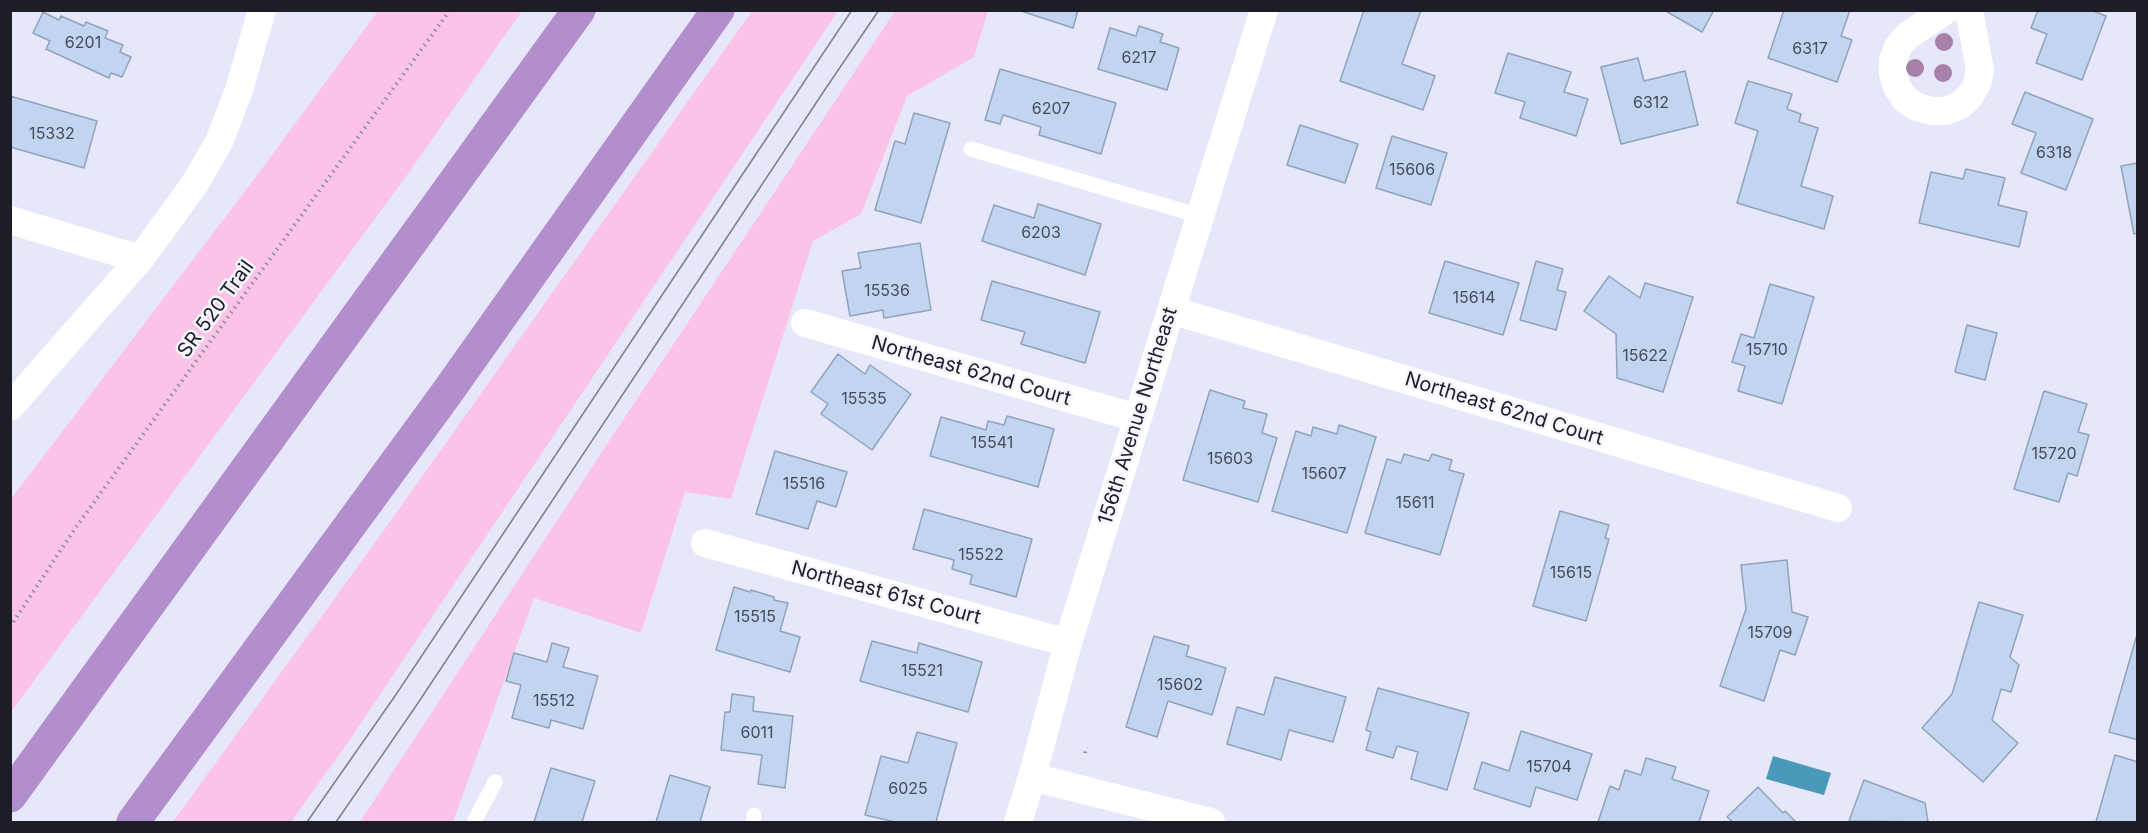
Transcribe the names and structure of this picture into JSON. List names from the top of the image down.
{
  "streets": {
    "street": ["Northeast 62nd Court", "156th Avenue Northeast", "Northeast 61st Court"],
    "path": ["SR 520 Trail"]
  },
  "crossings": [
    ["Northeast 62nd Court", "156th Avenue Northeast"],
    ["156th Avenue Northeast", "Northeast 61st Court"]
  ],
  "house_numbers": [
    "6201",
    "6317",
    "6217",
    "6312",
    "6207",
    "15332",
    "6318",
    "15606",
    "6203",
    "15536",
    "15614",
    "15710",
    "15622",
    "15535",
    "15541",
    "15720",
    "15603",
    "15607",
    "15516",
    "15611",
    "15522",
    "15615",
    "15515",
    "15709",
    "15521",
    "15602",
    "15512",
    "6011",
    "15704",
    "6025"
  ]
}
